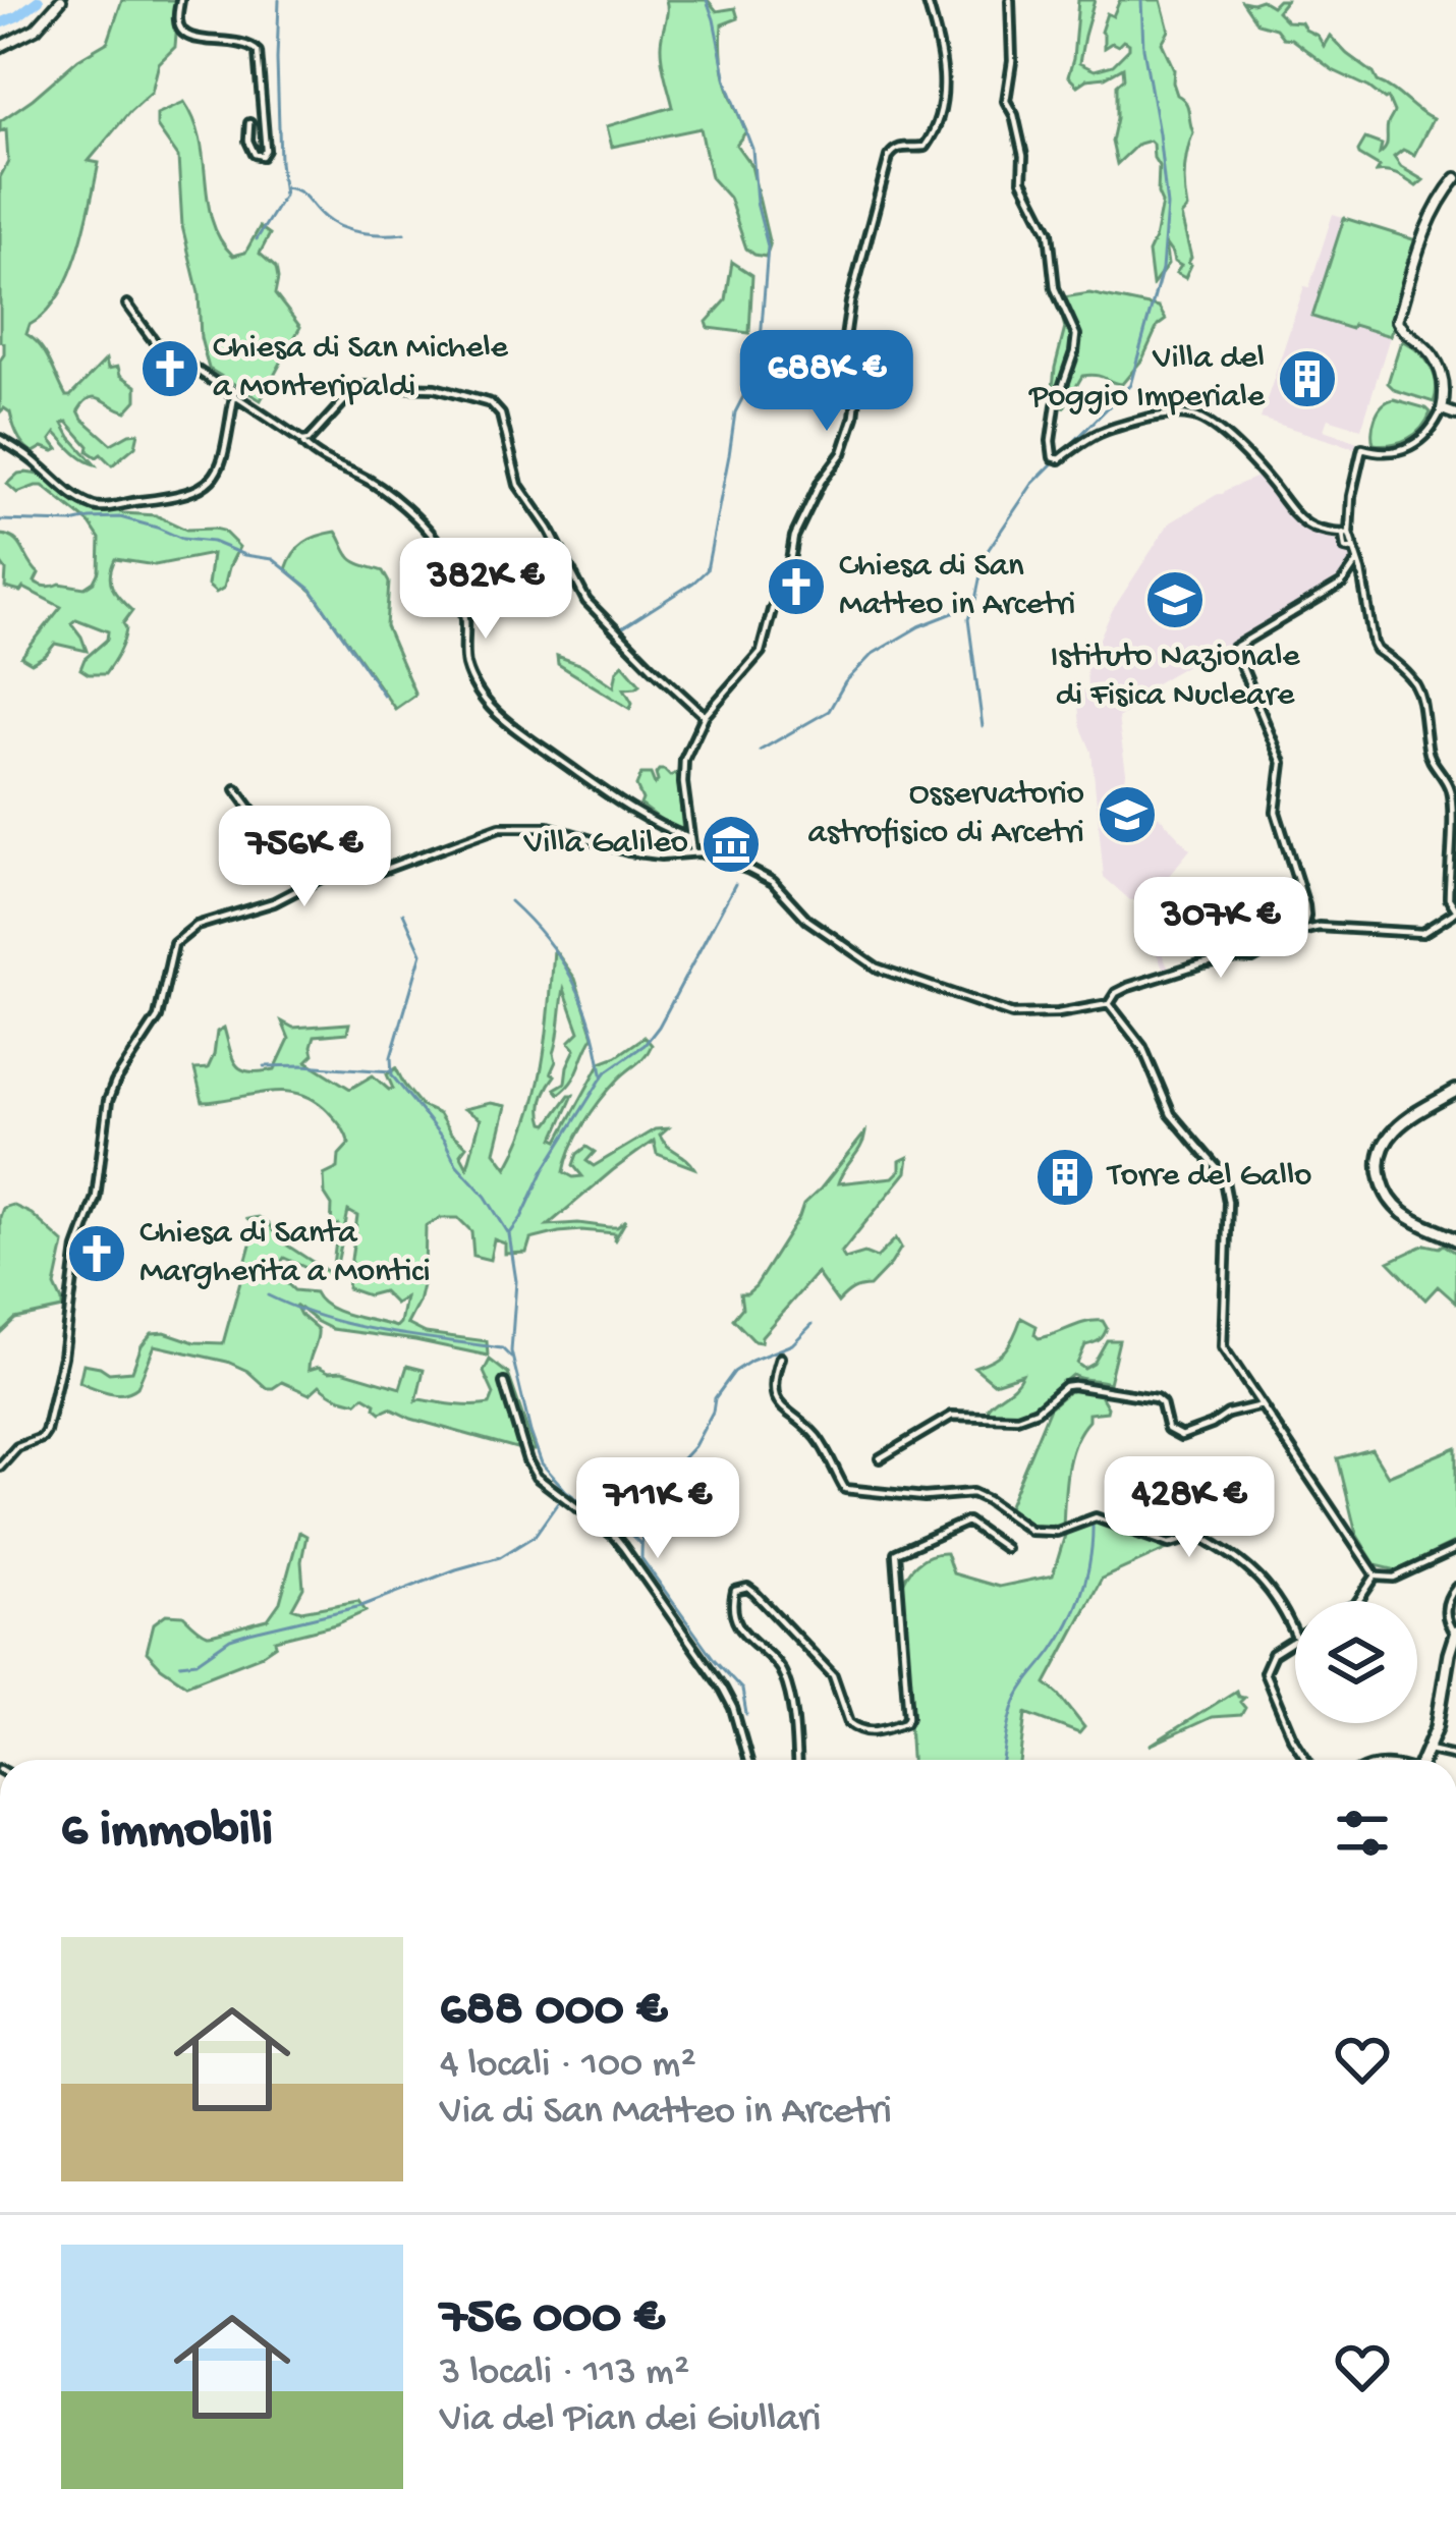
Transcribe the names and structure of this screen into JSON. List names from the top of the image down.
{
  "places": {
    "church": ["Chiesa di San Michele a Monteripaldi", "Chiesa di San Matteo in Arcetri", "Chiesa di Santa Margherita a Montici"],
    "building": ["Villa del Poggio Imperiale", "Torre del Gallo"],
    "school or university": ["Istituto Nazionale di Fisica Nucleare", "Osservatorio astrofisico di Arcetri"],
    "museum": ["Villa Galileo"]
  },
  "page": {
    "price": [
      "688K €",
      "382K €",
      "756K €",
      "307K €",
      "428K €",
      "711K €"
    ],
    "heading": "6 immobili",
    "list": [
      {
        "name": "688 000 €",
        "note": "4 locali · 100 m² · Via di San Matteo in Arcetri"
      },
      {
        "name": "756 000 €",
        "note": "3 locali · 113 m² · Via del Pian dei Giullari"
      }
    ]
  }
}
